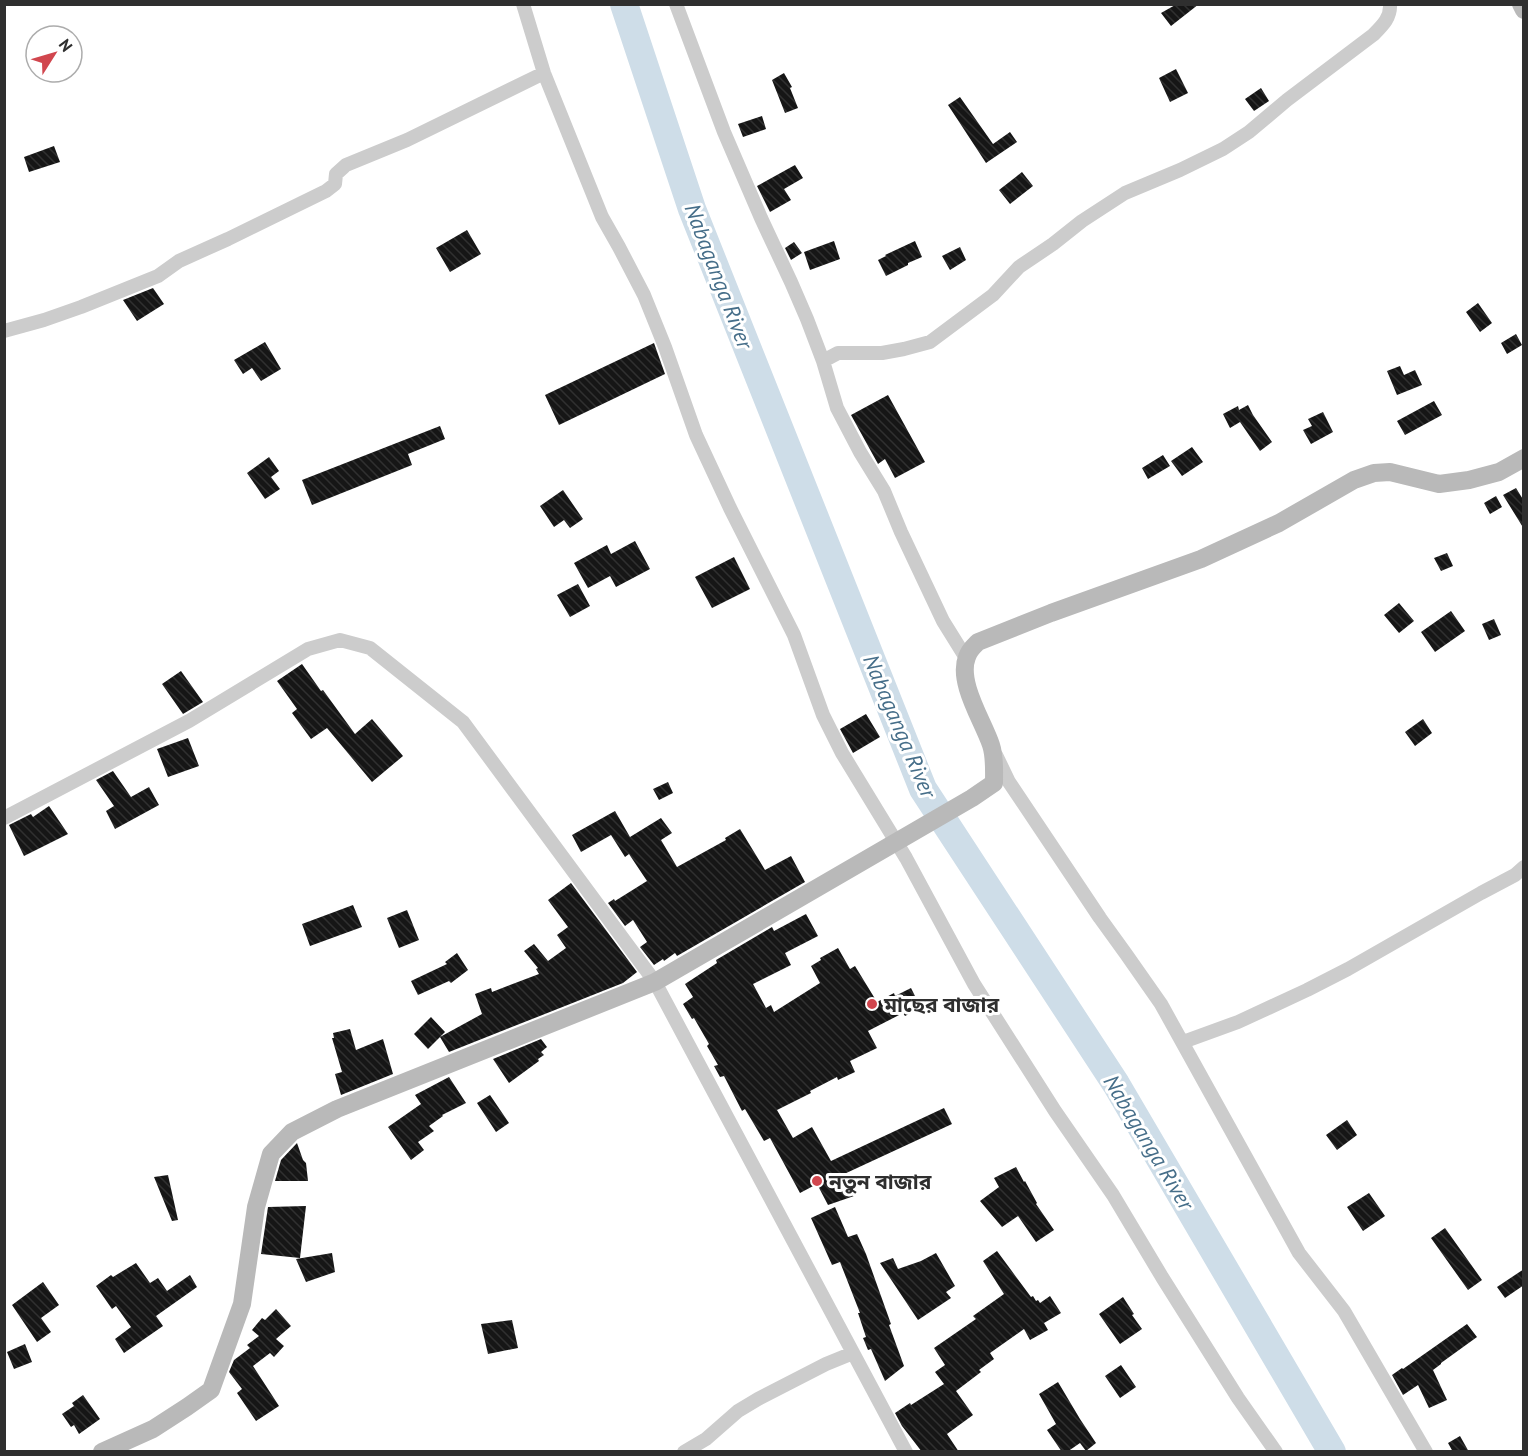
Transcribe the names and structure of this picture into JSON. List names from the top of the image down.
{
  "water": ["Nabaganga River"],
  "places": ["মাছের বাজার", "নতুন বাজার"],
  "north": "top right"
}
